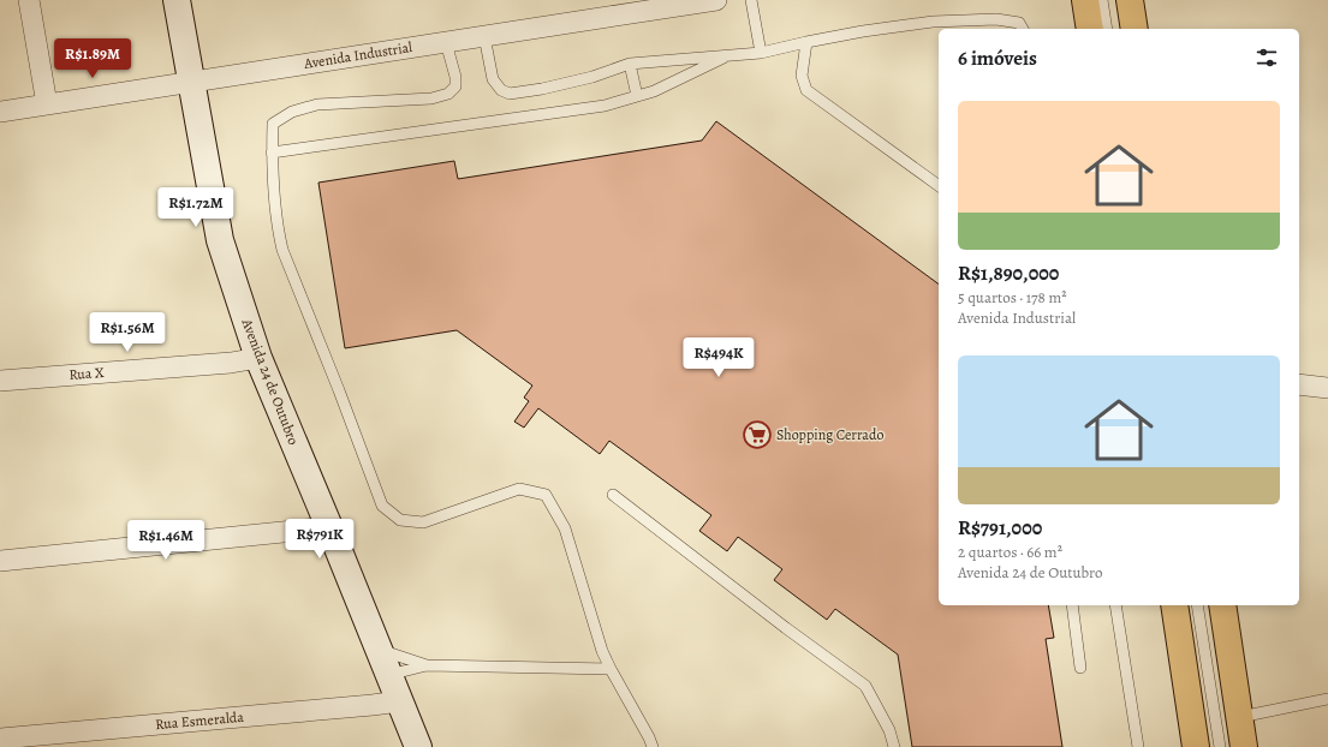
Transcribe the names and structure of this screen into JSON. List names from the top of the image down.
{
  "streets": {
    "street": [
      "Avenida Industrial",
      "Rua X",
      "Avenida 24 de Outubro",
      "Rua Esmeralda"
    ]
  },
  "crossings": [
    ["Avenida Industrial", "Avenida 24 de Outubro"],
    ["Rua X", "Avenida 24 de Outubro"],
    ["Avenida 24 de Outubro", "Rua Esmeralda"]
  ],
  "places": {
    "supermarket": ["Shopping Cerrado"]
  },
  "page": {
    "heading": "6 imóveis",
    "price": [
      "R$1.89M",
      "R$1.72M",
      "R$1.56M",
      "R$494K",
      "R$791K",
      "R$1.46M"
    ],
    "list": [
      {
        "name": "R$1,890,000",
        "note": "5 quartos · 178 m² · Avenida Industrial"
      },
      {
        "name": "R$791,000",
        "note": "2 quartos · 66 m² · Avenida 24 de Outubro"
      }
    ]
  }
}
